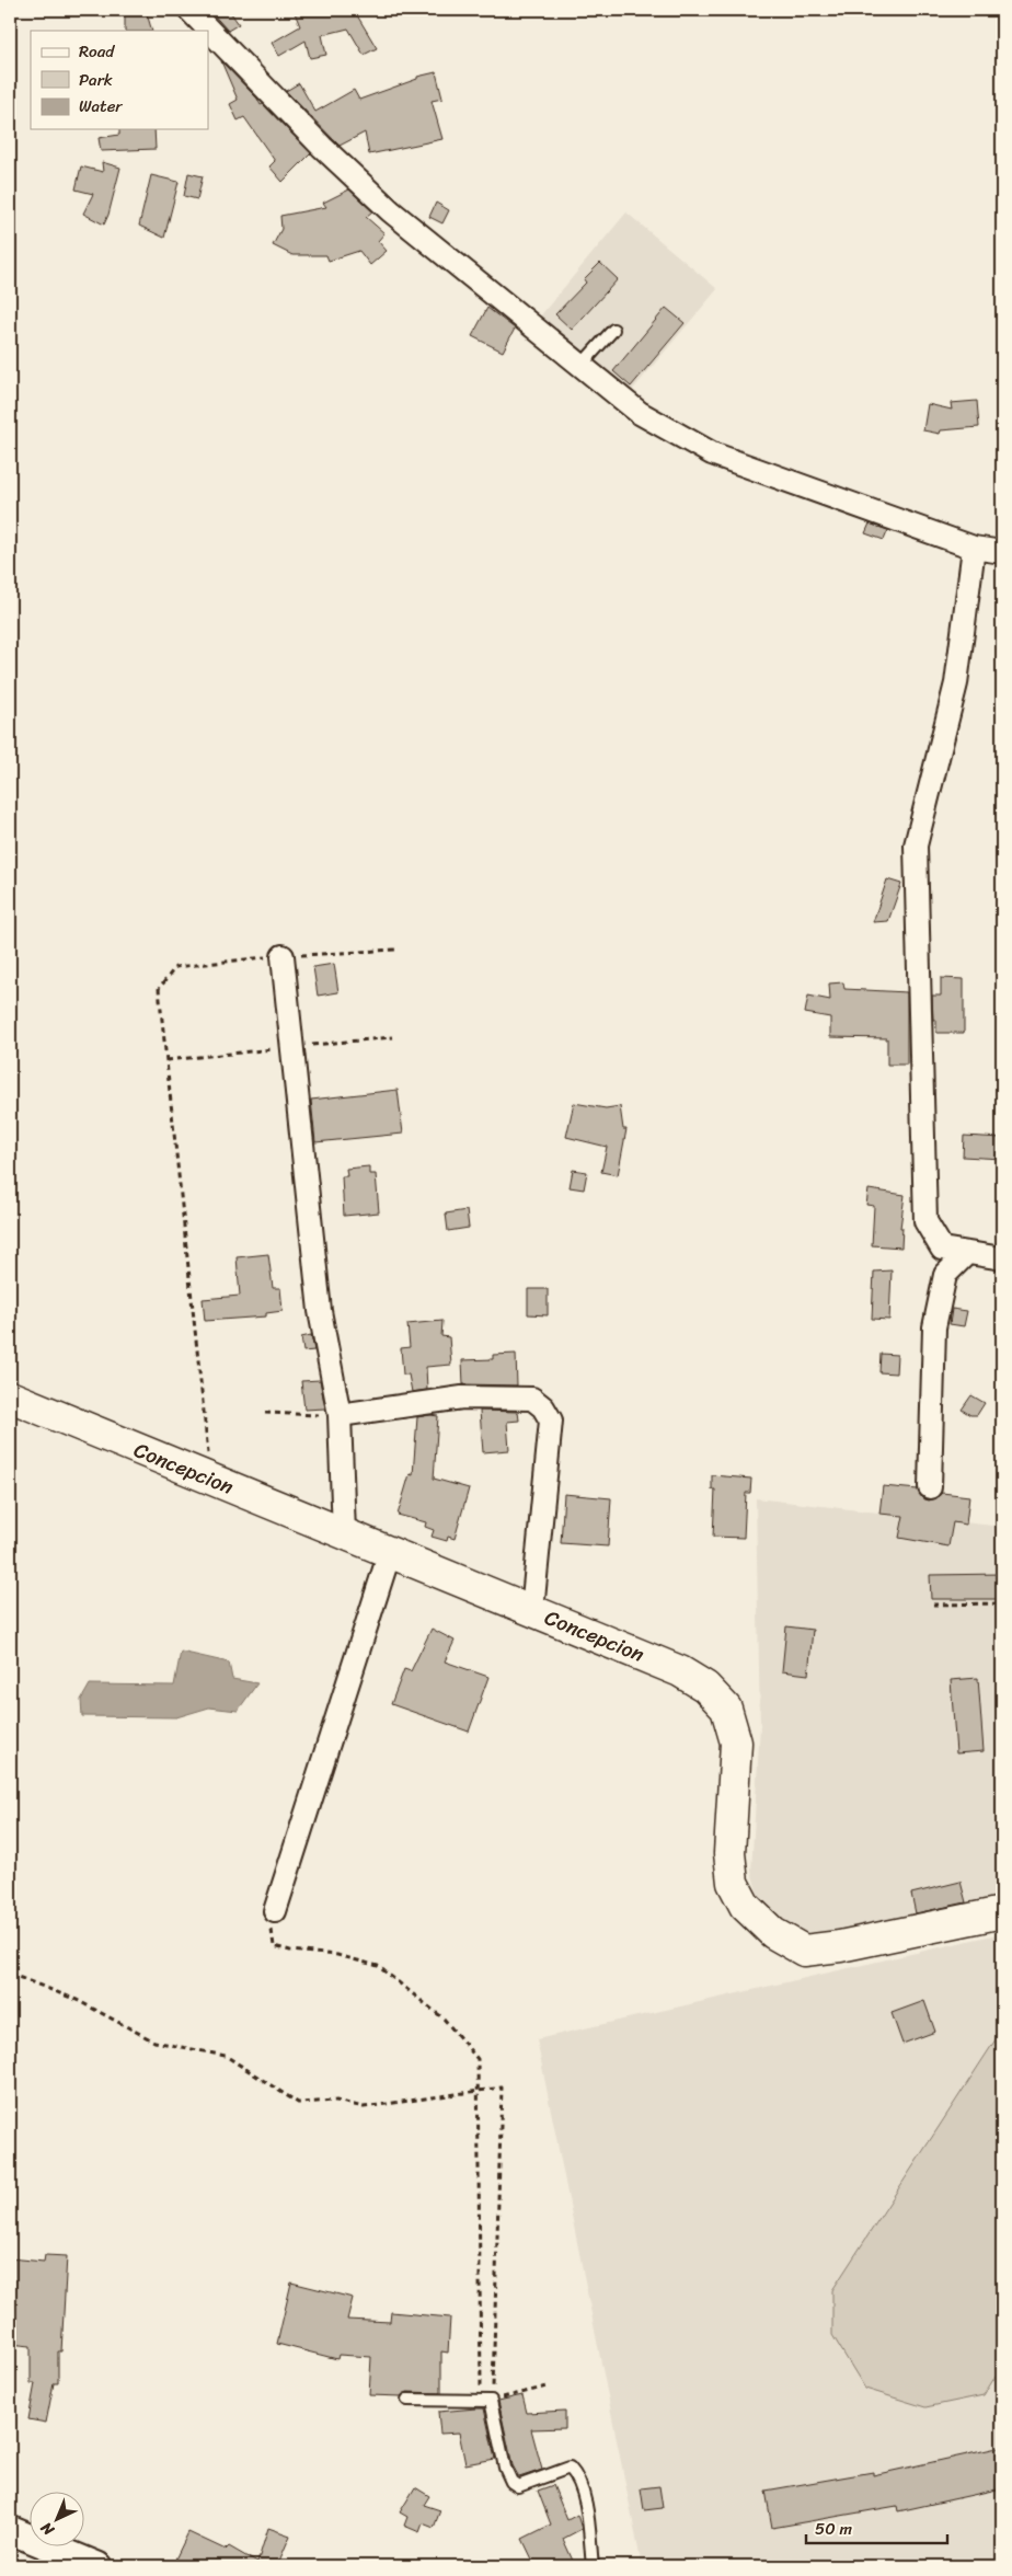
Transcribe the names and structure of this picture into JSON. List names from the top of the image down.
{
  "streets": {
    "main road": ["Concepcion"]
  },
  "legend": ["Road", "Park", "Water"],
  "scale_bar": "50 m",
  "north": "bottom left"
}
